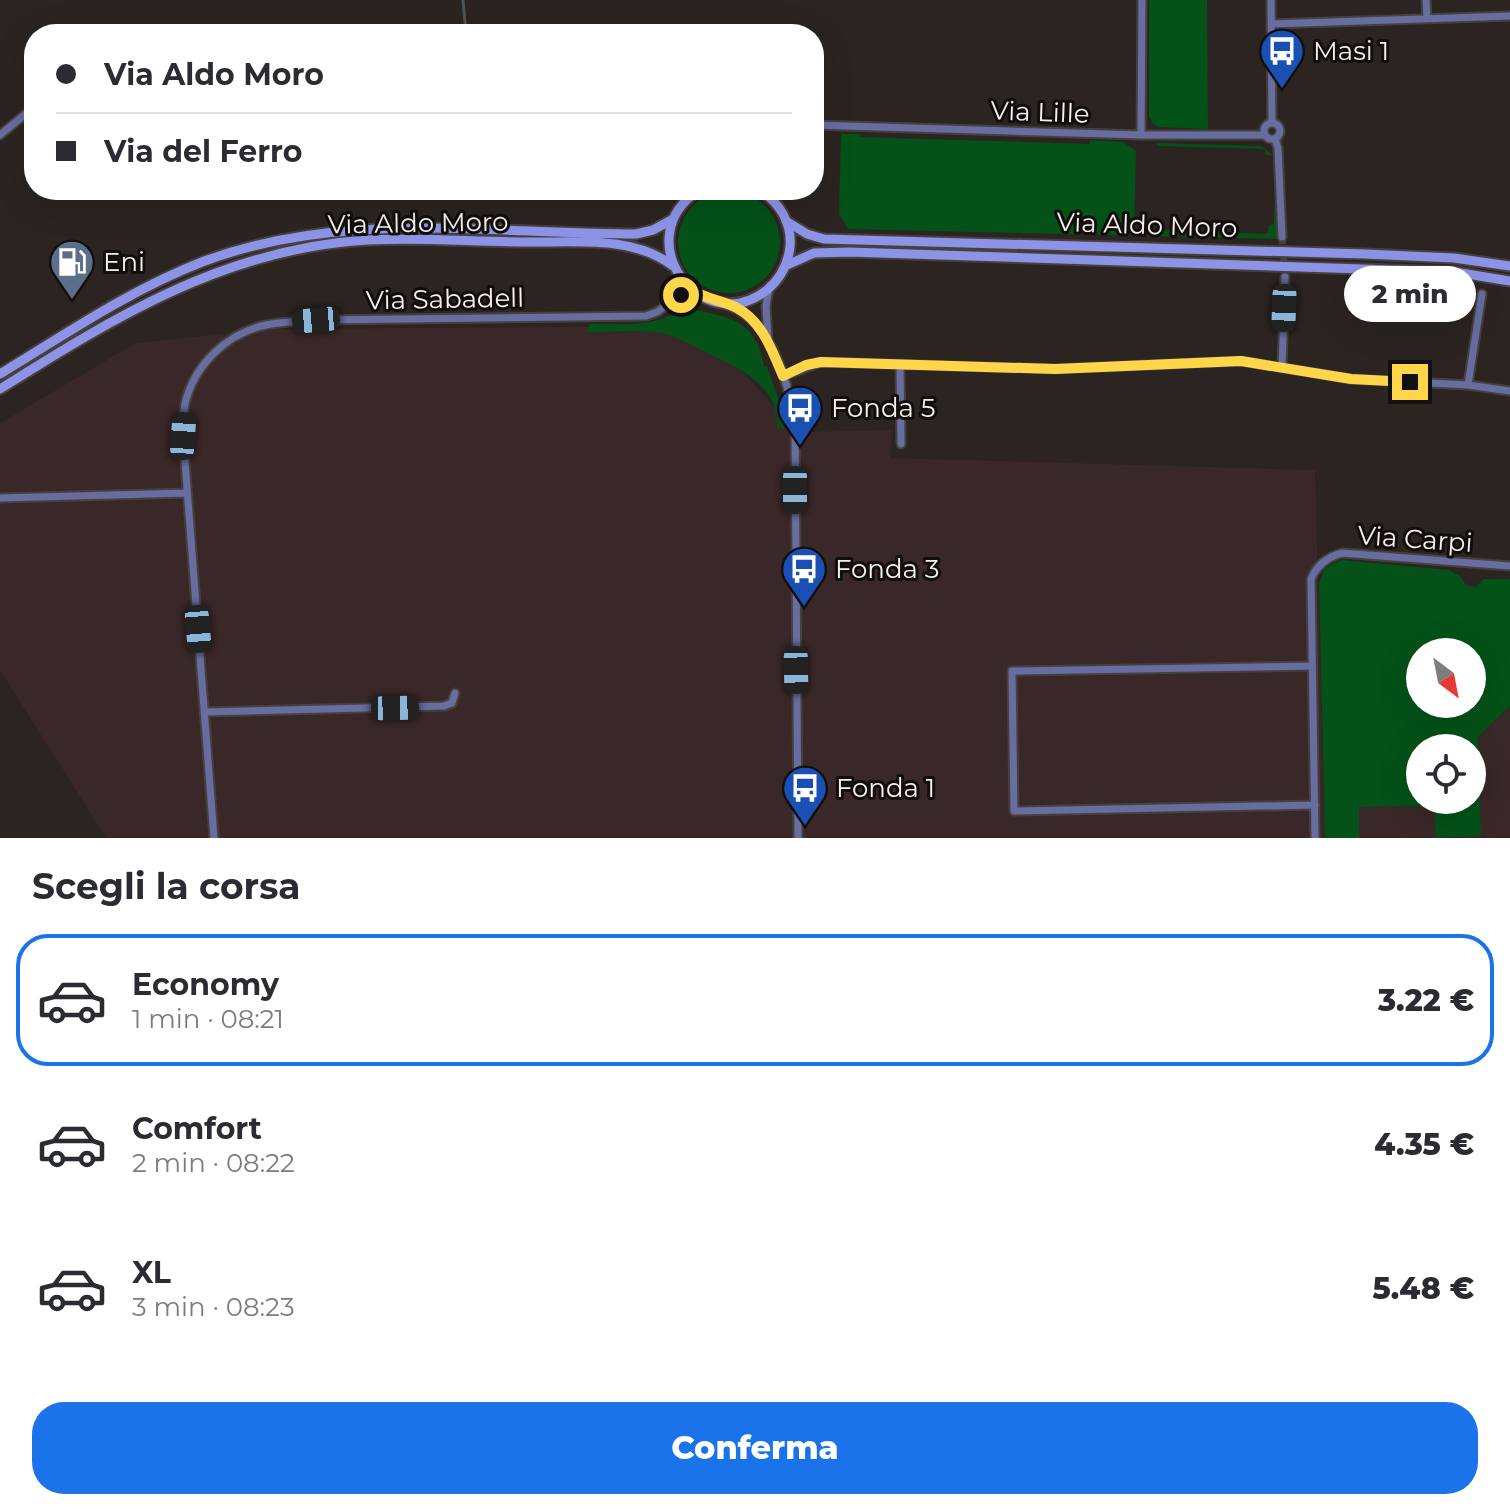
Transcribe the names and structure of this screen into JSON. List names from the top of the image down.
{
  "streets": {
    "main road": ["Via Aldo Moro"],
    "street": ["Via Lille", "Via Sabadell", "Via Carpi"]
  },
  "crossings": [
    ["Via Aldo Moro", "Via Sabadell"]
  ],
  "places": {
    "bus stop": [
      "Masi 1",
      "Fonda 5",
      "Fonda 3",
      "Fonda 1"
    ],
    "fuel station": ["Eni"]
  },
  "north": "bottom right",
  "page": {
    "banner": ["Via Aldo Moro", "Via del Ferro"],
    "bubble": "2 min",
    "heading": "Scegli la corsa",
    "list": [
      {
        "name": "Economy",
        "note": "1 min · 08:21",
        "value": "3.22 €"
      },
      {
        "name": "Comfort",
        "note": "2 min · 08:22",
        "value": "4.35 €"
      },
      {
        "name": "XL",
        "note": "3 min · 08:23",
        "value": "5.48 €"
      }
    ],
    "buttons": "Conferma"
  }
}
